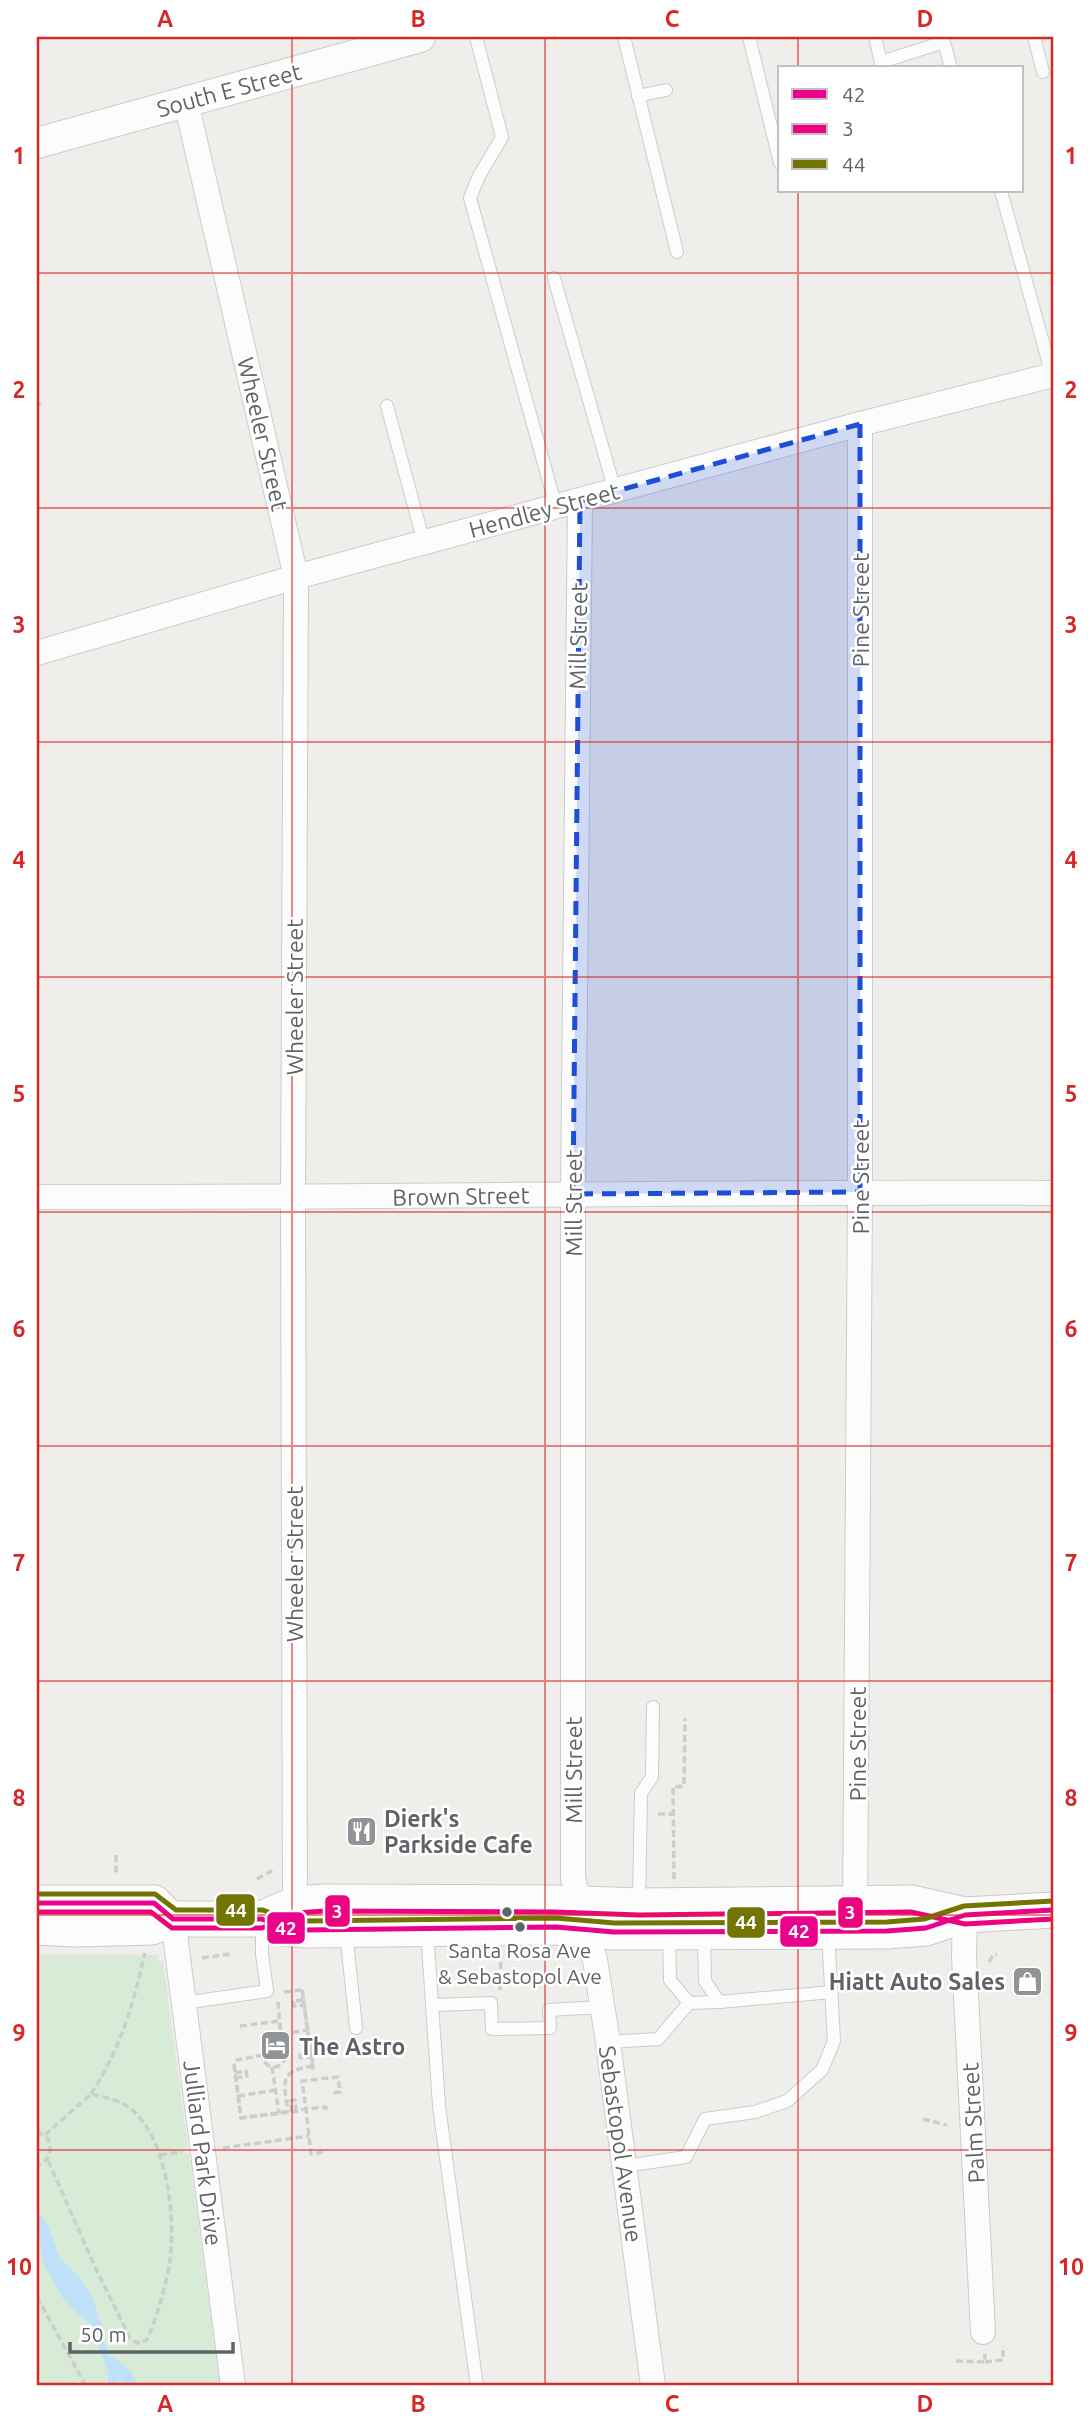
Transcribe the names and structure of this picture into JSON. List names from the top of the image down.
{
  "streets": {
    "street": [
      "South E Street",
      "Wheeler Street",
      "Hendley Street",
      "Pine Street",
      "Mill Street",
      "Brown Street",
      "Palm Street",
      "Sebastopol Avenue",
      "Julliard Park Drive"
    ]
  },
  "crossings": [
    ["South E Street", "Wheeler Street"],
    ["Wheeler Street", "Hendley Street"],
    ["Wheeler Street", "Brown Street"],
    ["Hendley Street", "Pine Street"],
    ["Hendley Street", "Mill Street"],
    ["Pine Street", "Brown Street"],
    ["Mill Street", "Brown Street"],
    ["Mill Street", "Sebastopol Avenue"]
  ],
  "places": {
    "restaurant": ["Dierk's Parkside Cafe"],
    "other": ["Santa Rosa Ave & Sebastopol Ave"],
    "shop": ["Hiatt Auto Sales"],
    "hotel": ["The Astro"]
  },
  "lines": ["transit line 44", "transit line 42", "transit line 3"],
  "legend": ["42", "3", "44"],
  "scale_bar": "50 m",
  "grid": {
    "columns": [
      "A",
      "B",
      "C",
      "D"
    ],
    "rows": [
      "1",
      "2",
      "3",
      "4",
      "5",
      "6",
      "7",
      "8",
      "9",
      "10"
    ]
  }
}
